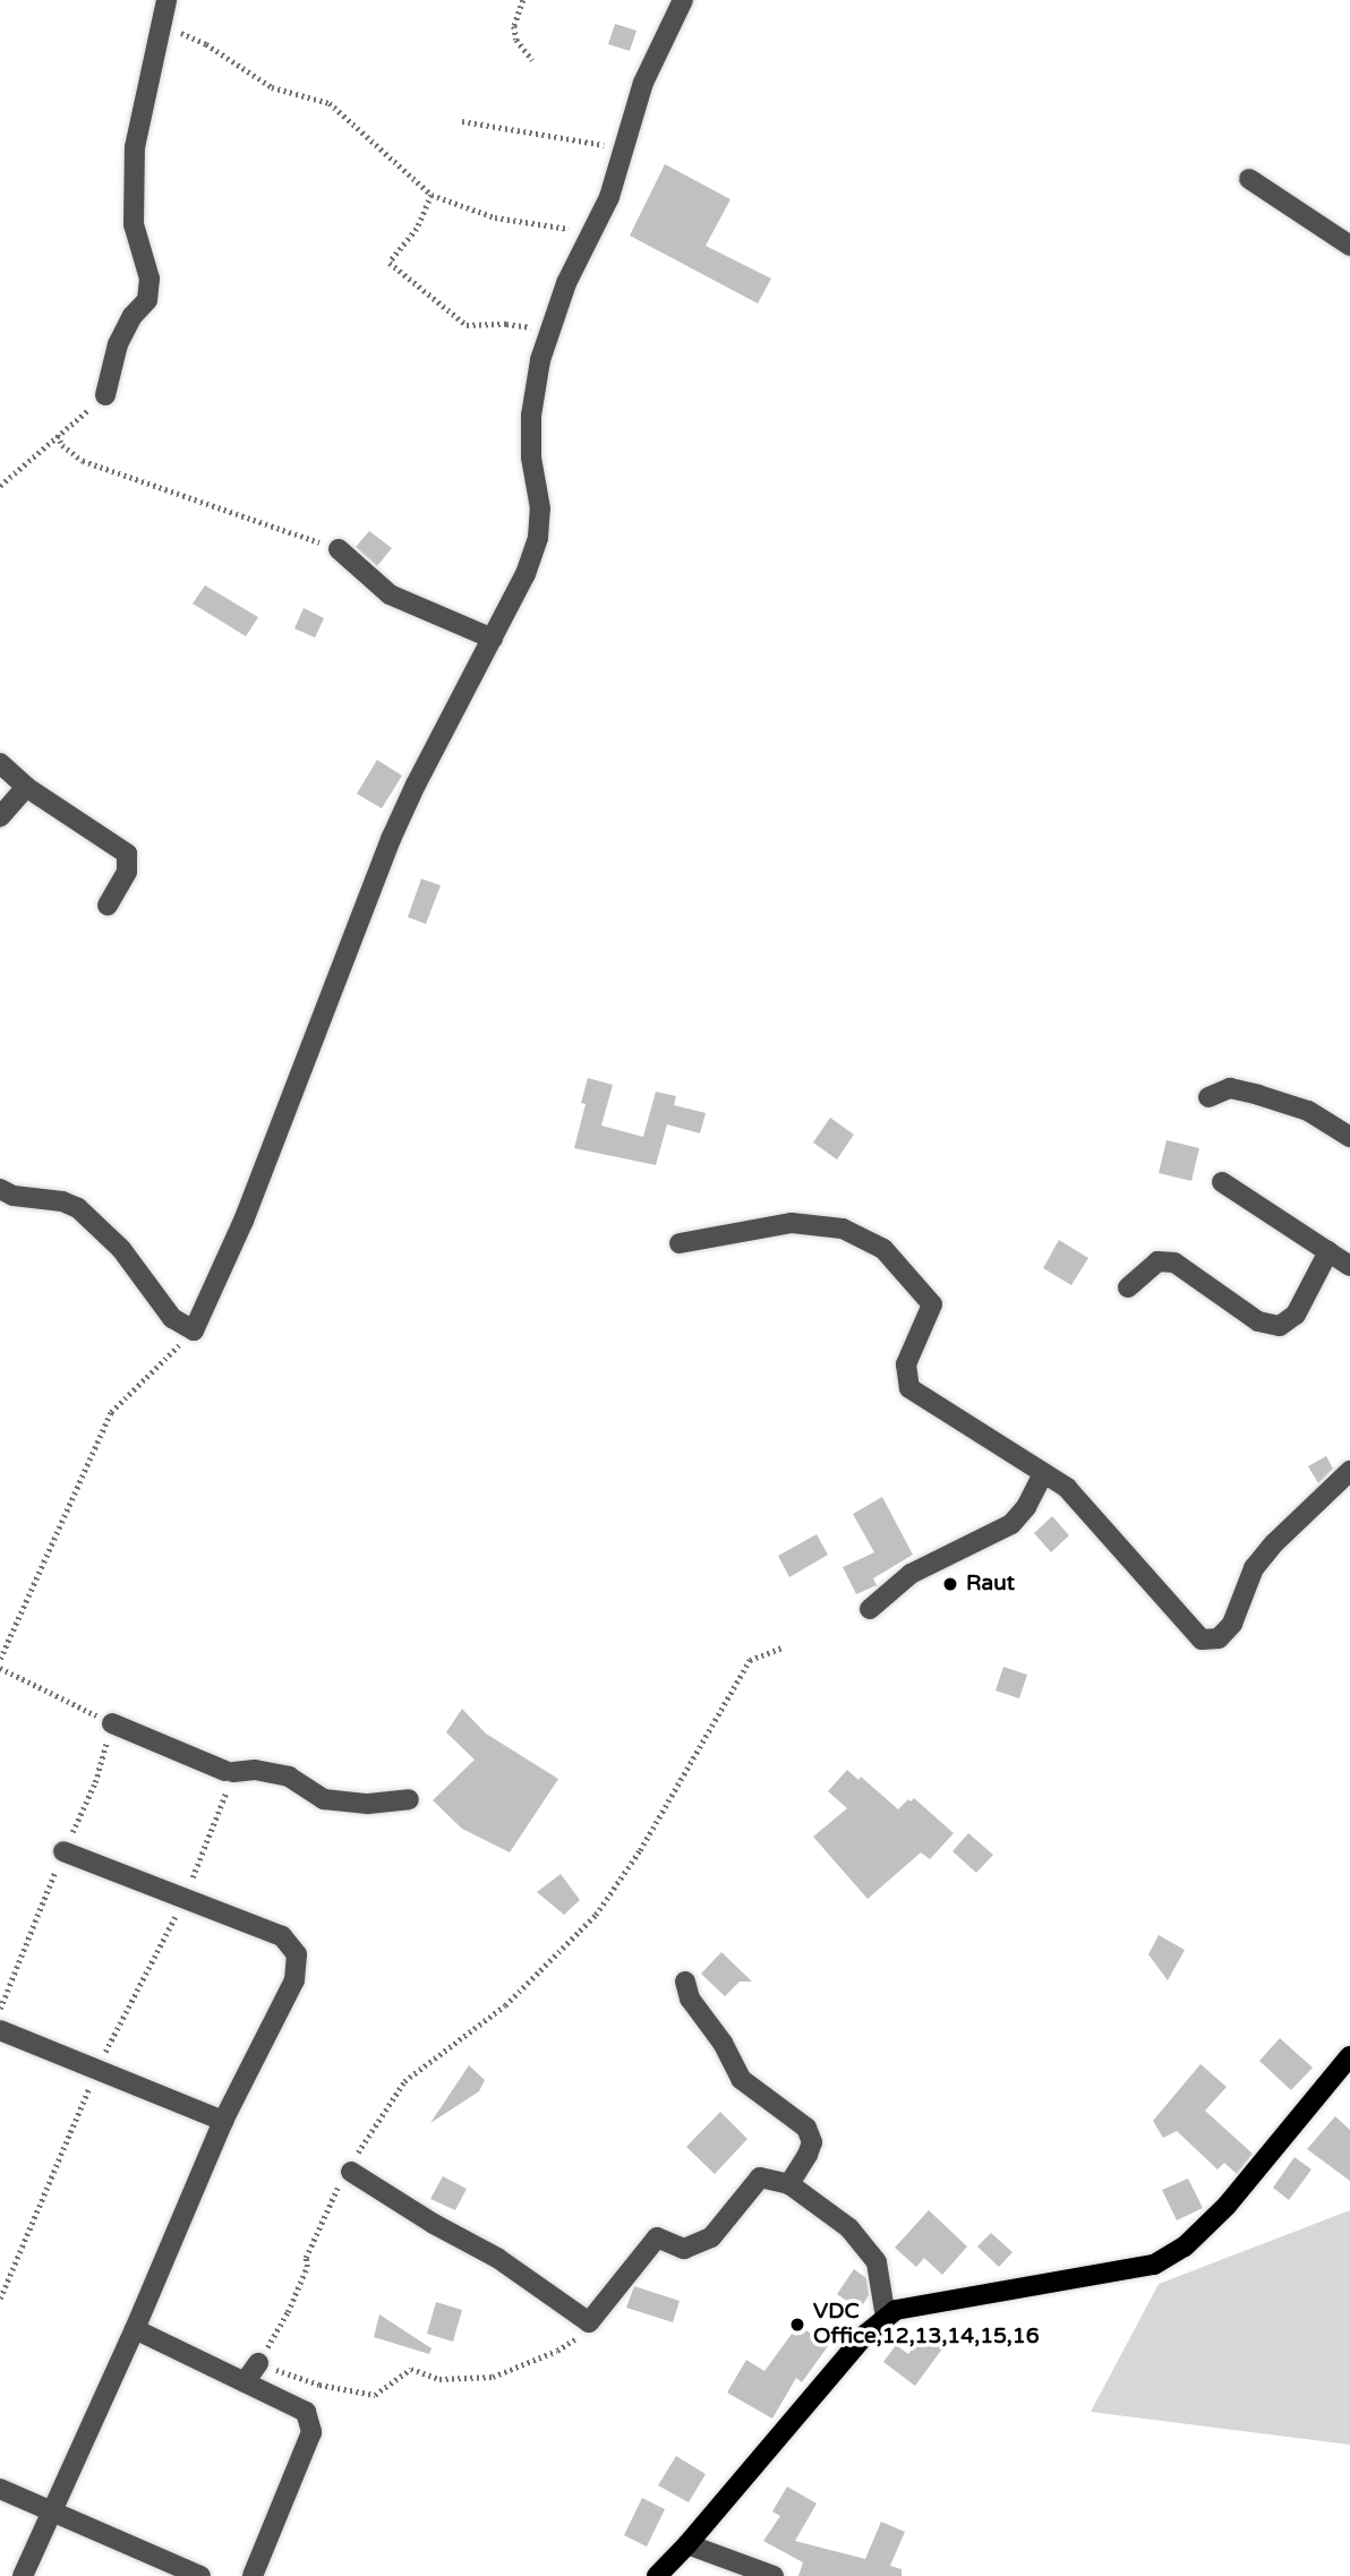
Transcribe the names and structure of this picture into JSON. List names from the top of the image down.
{
  "places": ["Raut", "VDC Office,12,13,14,15,16"]
}
